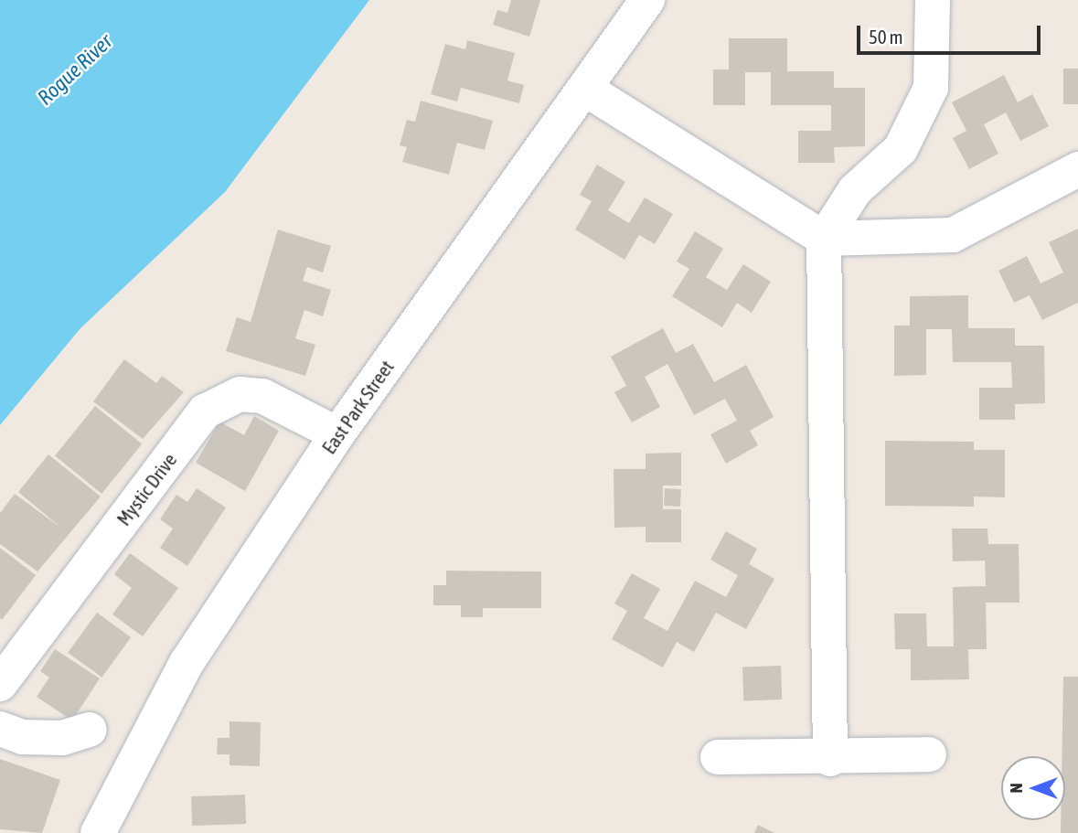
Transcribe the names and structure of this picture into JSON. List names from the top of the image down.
{
  "streets": {
    "street": ["East Park Street", "Mystic Drive"]
  },
  "crossings": [
    ["East Park Street", "Mystic Drive"]
  ],
  "water": ["Rogue River"],
  "scale_bar": "50 m",
  "north": "left"
}
